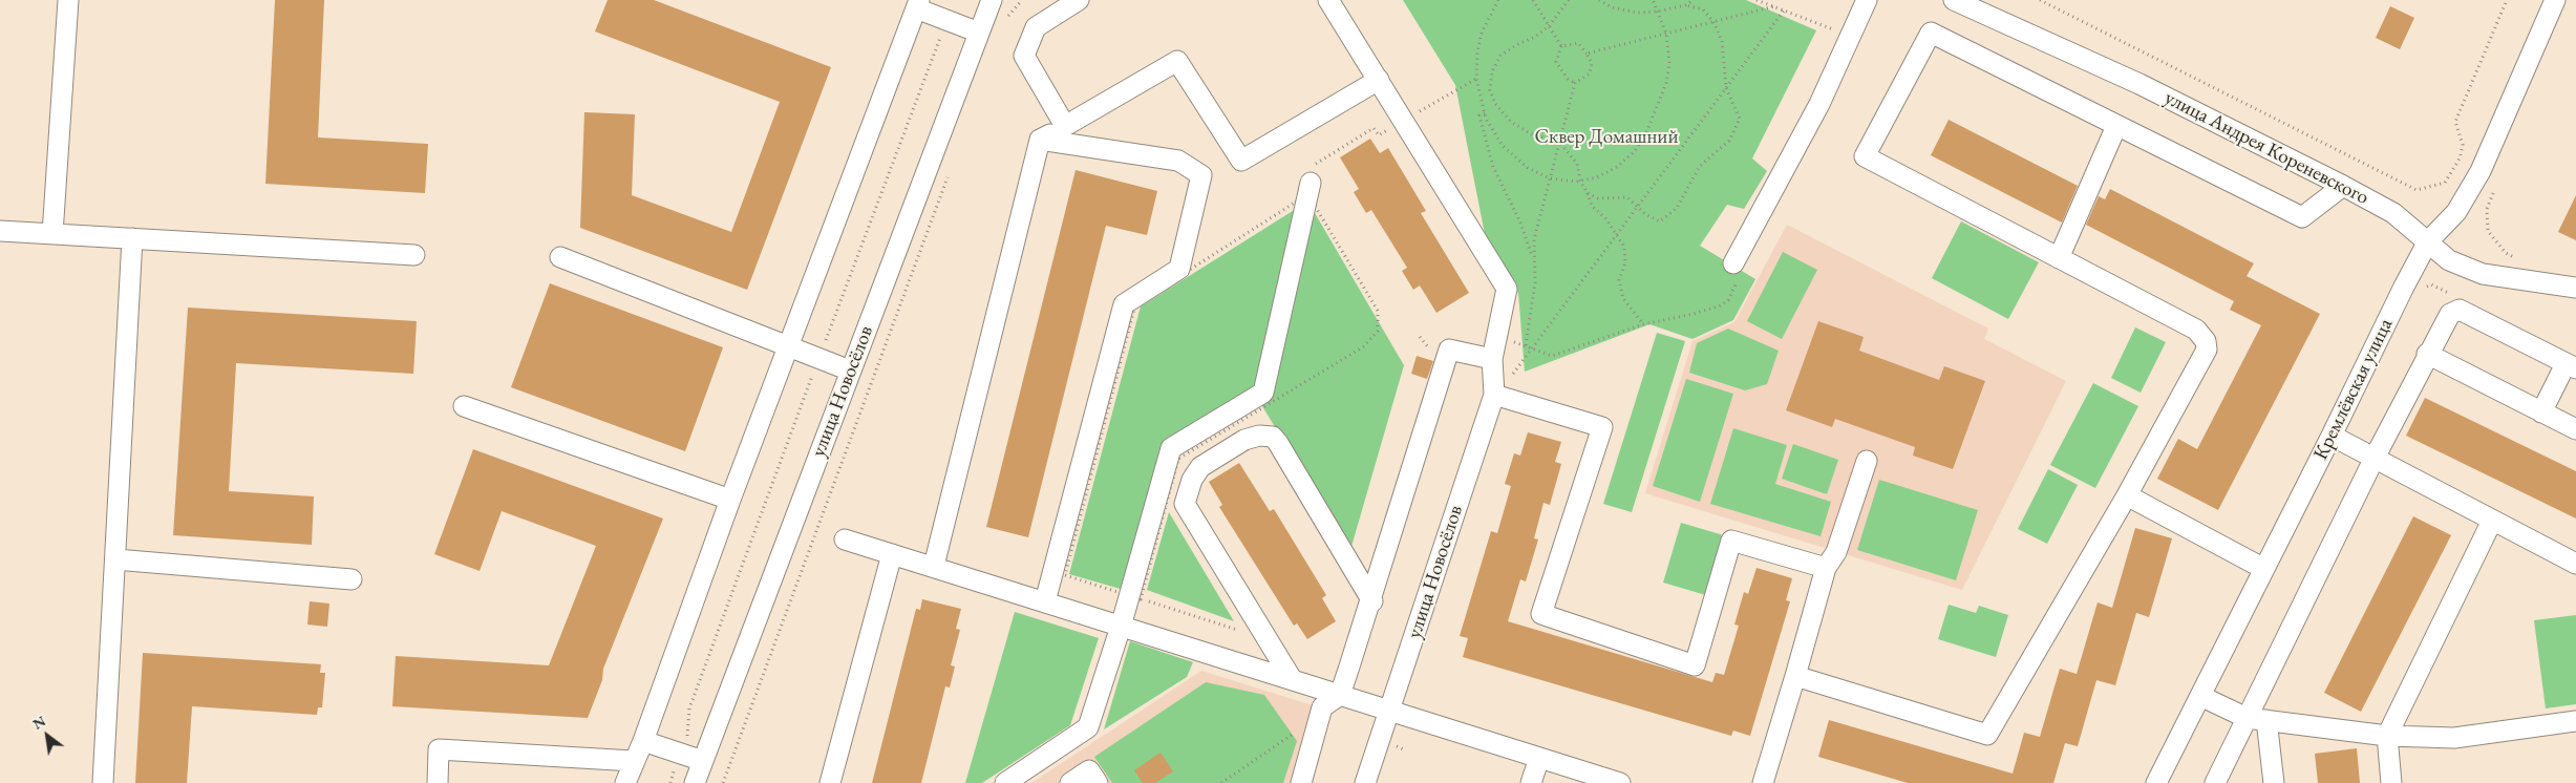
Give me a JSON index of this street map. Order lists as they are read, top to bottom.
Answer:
{
  "streets": {
    "street": ["улица Андрея Кореневского", "Кремлёвская улица", "улица Новосёлов"]
  },
  "crossings": [
    ["улица Андрея Кореневского", "Кремлёвская улица"]
  ],
  "parks": ["Сквер Домашний"],
  "north": "top left"
}
